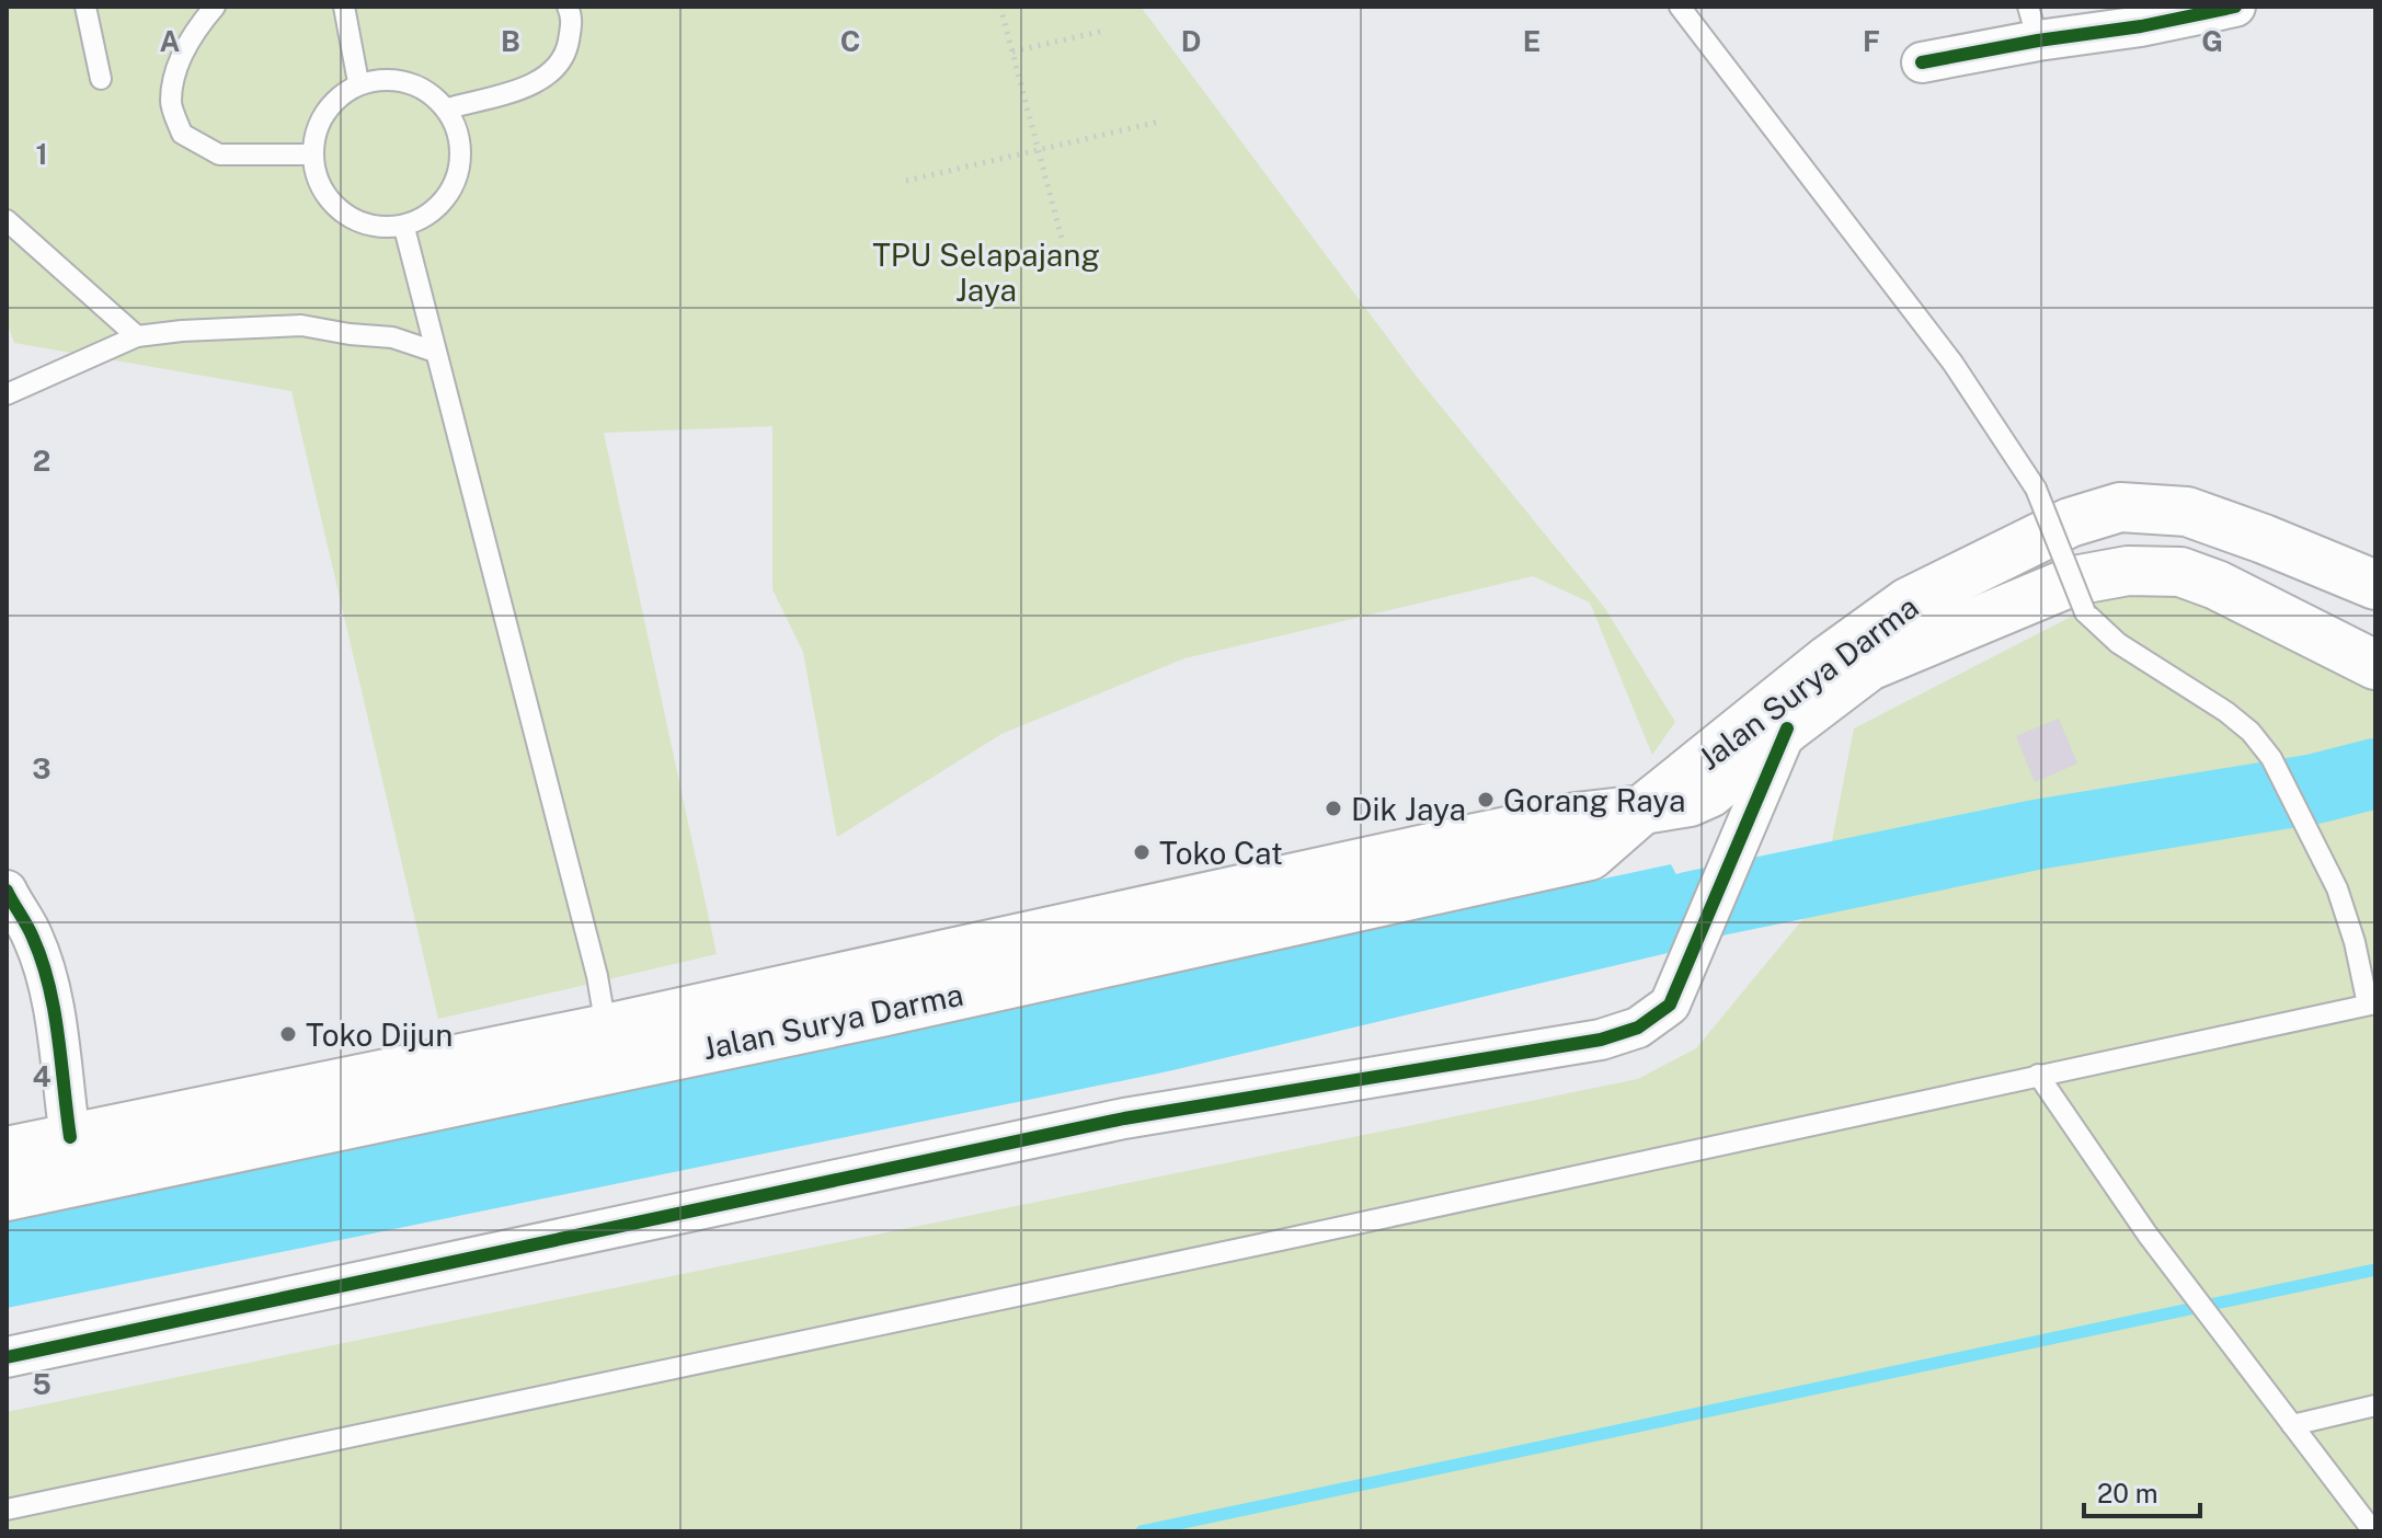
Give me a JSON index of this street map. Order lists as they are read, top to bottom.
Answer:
{
  "streets": {
    "main road": ["Jalan Surya Darma"]
  },
  "parks": ["TPU Selapajang Jaya"],
  "places": [
    "Gorang Raya",
    "Dik Jaya",
    "Toko Cat",
    "Toko Dijun"
  ],
  "scale_bar": "20 m",
  "grid": {
    "columns": [
      "A",
      "B",
      "C",
      "D",
      "E",
      "F",
      "G"
    ],
    "rows": [
      "1",
      "2",
      "3",
      "4",
      "5"
    ]
  }
}
